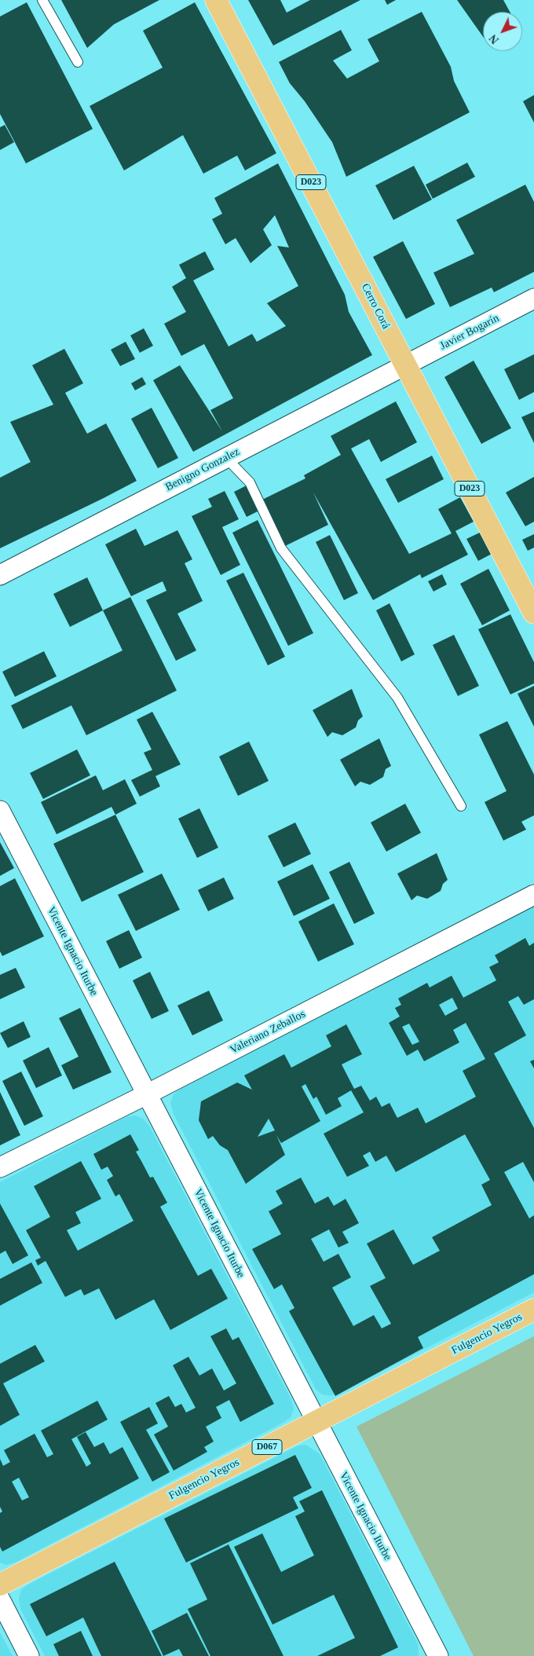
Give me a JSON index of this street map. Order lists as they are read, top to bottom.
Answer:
{
  "streets": {
    "main road": [
      "D023",
      "Cerro Corá",
      "Fulgencio Yegros",
      "D067"
    ],
    "street": [
      "Javier Bogarín",
      "Benigno Gonzalez",
      "Vicente Ignacio Iturbe",
      "Valeriano Zeballos"
    ]
  },
  "crossings": [
    ["Cerro Corá", "Javier Bogarín"],
    ["Cerro Corá", "Benigno Gonzalez"],
    ["Javier Bogarín", "Benigno Gonzalez"],
    ["Vicente Ignacio Iturbe", "Valeriano Zeballos"],
    ["Vicente Ignacio Iturbe", "Fulgencio Yegros"]
  ],
  "north": "bottom left"
}
